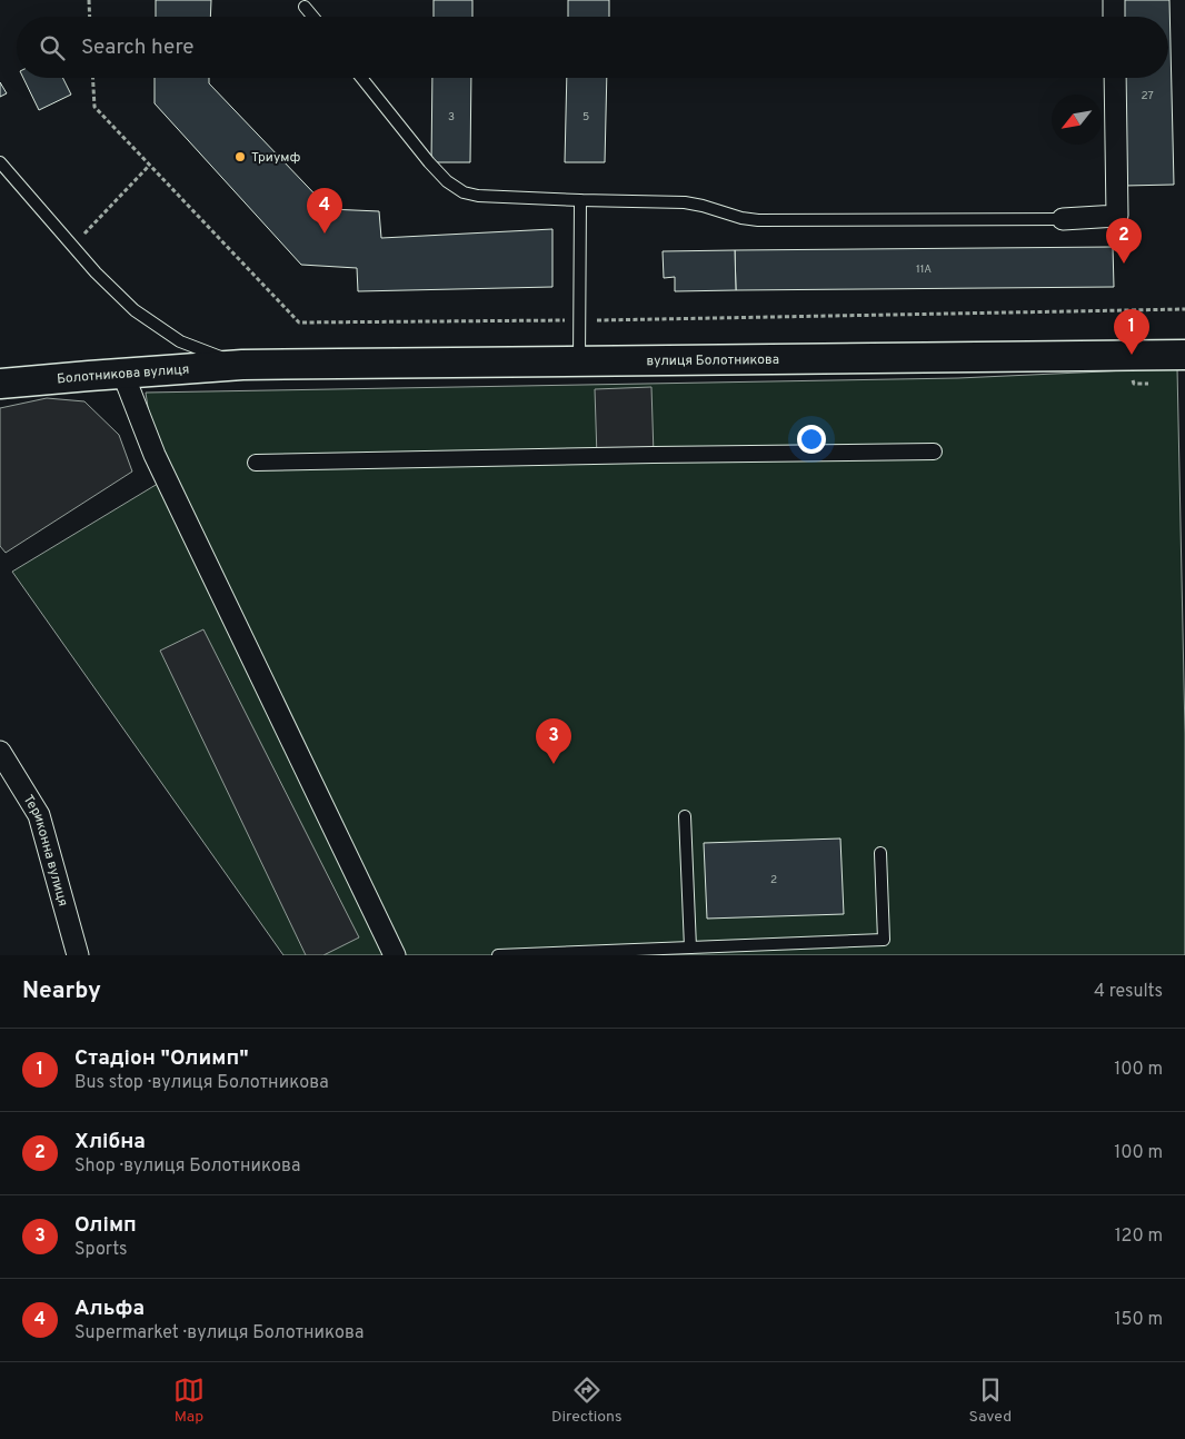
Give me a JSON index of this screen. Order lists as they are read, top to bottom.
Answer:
{
  "streets": {
    "main road": ["вулиця Болотникова", "Болотникова вулиця"],
    "street": ["Териконна вулиця"]
  },
  "crossings": [
    ["вулиця Болотникова", "Болотникова вулиця"]
  ],
  "places": ["Триумф"],
  "house_numbers": [
    "27",
    "3",
    "5",
    "11А",
    "2"
  ],
  "north": "bottom left",
  "page": {
    "search": "Search here",
    "pins": [
      "4",
      "2",
      "1",
      "3"
    ],
    "heading": ["Nearby", "4 results"],
    "list": [
      {
        "mark": "1",
        "name": "Стадіон \"Олимп\"",
        "note": "Bus stop · вулиця Болотникова",
        "value": "100 m"
      },
      {
        "mark": "2",
        "name": "Хлібна",
        "note": "Shop · вулиця Болотникова",
        "value": "100 m"
      },
      {
        "mark": "3",
        "name": "Олімп",
        "note": "Sports",
        "value": "120 m"
      },
      {
        "mark": "4",
        "name": "Альфа",
        "note": "Supermarket · вулиця Болотникова",
        "value": "150 m"
      }
    ],
    "nav": ["Map", "Directions", "Saved"]
  }
}
